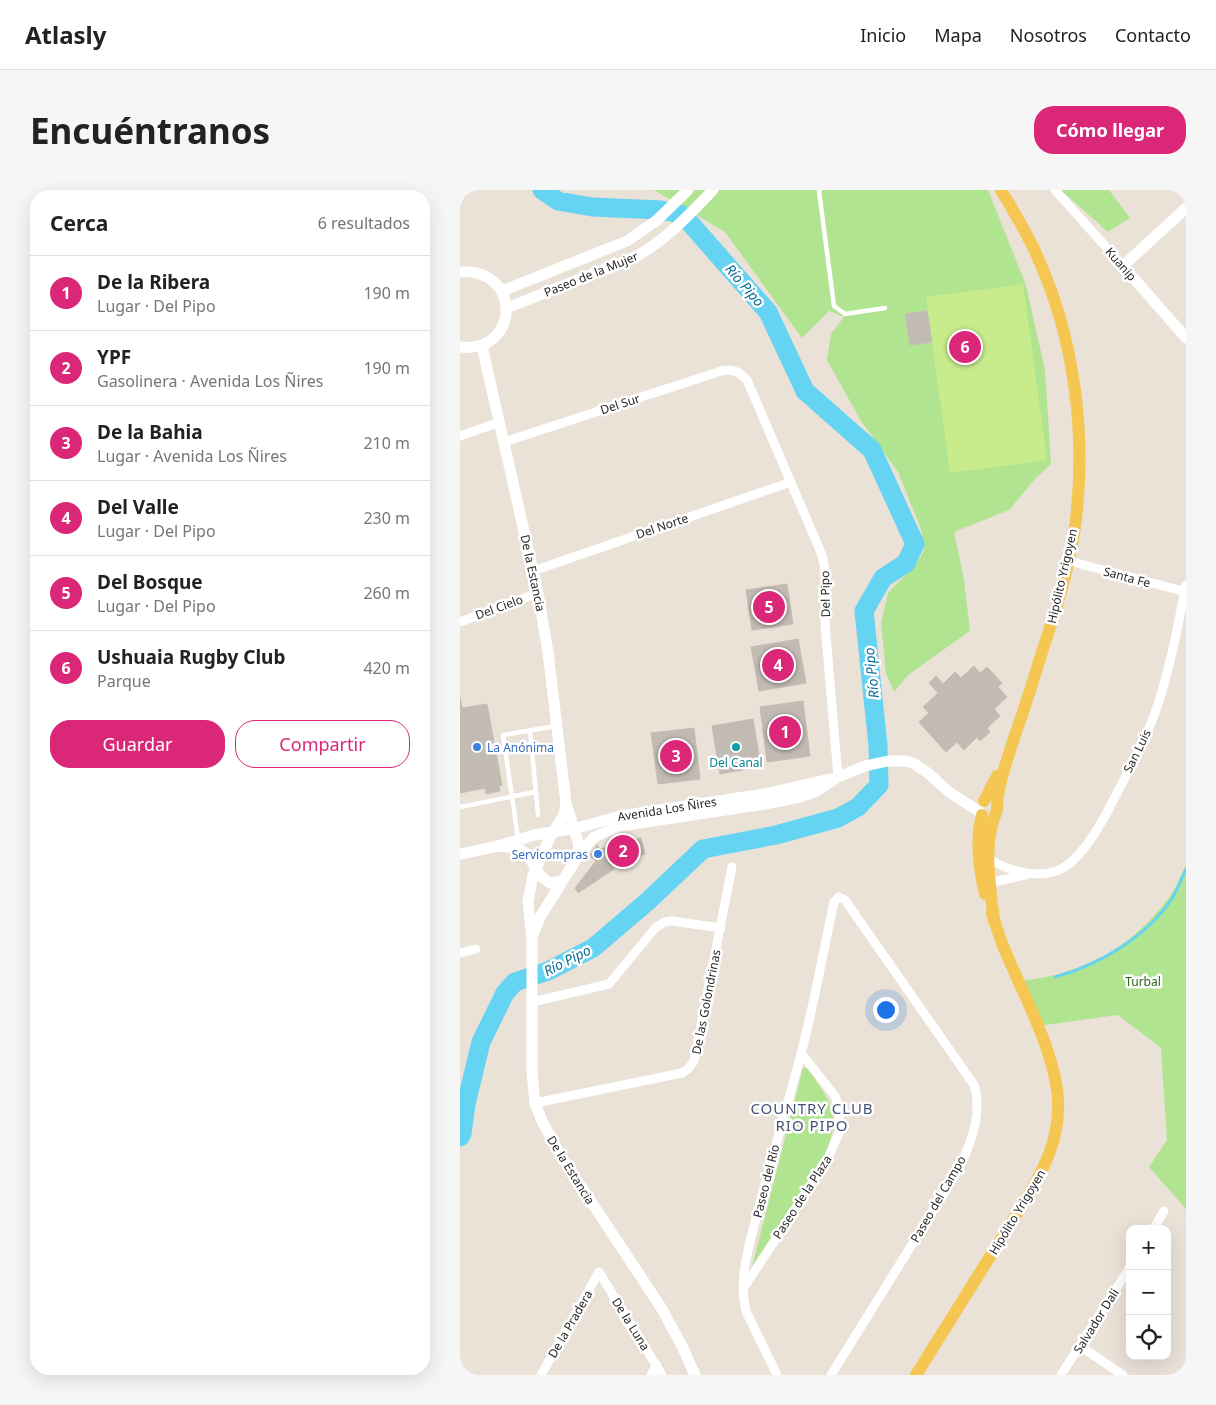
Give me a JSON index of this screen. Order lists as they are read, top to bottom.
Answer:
{
  "streets": {
    "main road": ["Hipólito Yrigoyen"],
    "street": [
      "Kuanip",
      "Paseo de la Mujer",
      "Del Sur",
      "Del Norte",
      "De la Estancia",
      "Santa Fe",
      "Del Pipo",
      "Del Cielo",
      "San Luis",
      "Avenida Los Ñires",
      "De las Golondrinas",
      "Paseo del Río",
      "Paseo de la Plaza",
      "Paseo del Campo",
      "Salvador Dali",
      "De la Pradera",
      "De la Luna"
    ]
  },
  "crossings": [
    ["Del Sur", "De la Estancia"],
    ["Del Sur", "Del Pipo"],
    ["Del Norte", "De la Estancia"],
    ["Del Norte", "Del Pipo"],
    ["De la Estancia", "Del Cielo"],
    ["De la Estancia", "Avenida Los Ñires"],
    ["De la Estancia", "De las Golondrinas"],
    ["Hipólito Yrigoyen", "Santa Fe"],
    ["Hipólito Yrigoyen", "San Luis"],
    ["Hipólito Yrigoyen", "Avenida Los Ñires"],
    ["Santa Fe", "San Luis"],
    ["Del Pipo", "Avenida Los Ñires"],
    ["Paseo del Río", "Paseo de la Plaza"],
    ["Paseo del Río", "Paseo del Campo"],
    ["De la Pradera", "De la Luna"]
  ],
  "districts": ["COUNTRY CLUB RIO PIPO"],
  "water": ["Río Pipo"],
  "parks": ["Turbal"],
  "places": ["La Anónima", "Del Canal", "Servicompras"],
  "page": {
    "header": "Atlasly",
    "nav": [
      "Inicio",
      "Mapa",
      "Nosotros",
      "Contacto"
    ],
    "buttons": [
      "Cómo llegar",
      ["Guardar", "Compartir"]
    ],
    "title": "Encuéntranos",
    "heading": ["Cerca", "6 resultados"],
    "list": [
      {
        "mark": "1",
        "name": "De la Ribera",
        "note": "Lugar · Del Pipo",
        "value": "190 m"
      },
      {
        "mark": "2",
        "name": "YPF",
        "note": "Gasolinera · Avenida Los Ñires",
        "value": "190 m"
      },
      {
        "mark": "3",
        "name": "De la Bahia",
        "note": "Lugar · Avenida Los Ñires",
        "value": "210 m"
      },
      {
        "mark": "4",
        "name": "Del Valle",
        "note": "Lugar · Del Pipo",
        "value": "230 m"
      },
      {
        "mark": "5",
        "name": "Del Bosque",
        "note": "Lugar · Del Pipo",
        "value": "260 m"
      },
      {
        "mark": "6",
        "name": "Ushuaia Rugby Club",
        "note": "Parque",
        "value": "420 m"
      }
    ],
    "pins": [
      "6",
      "5",
      "4",
      "1",
      "3",
      "2"
    ],
    "map_buttons": ["+", "−"]
  }
}
